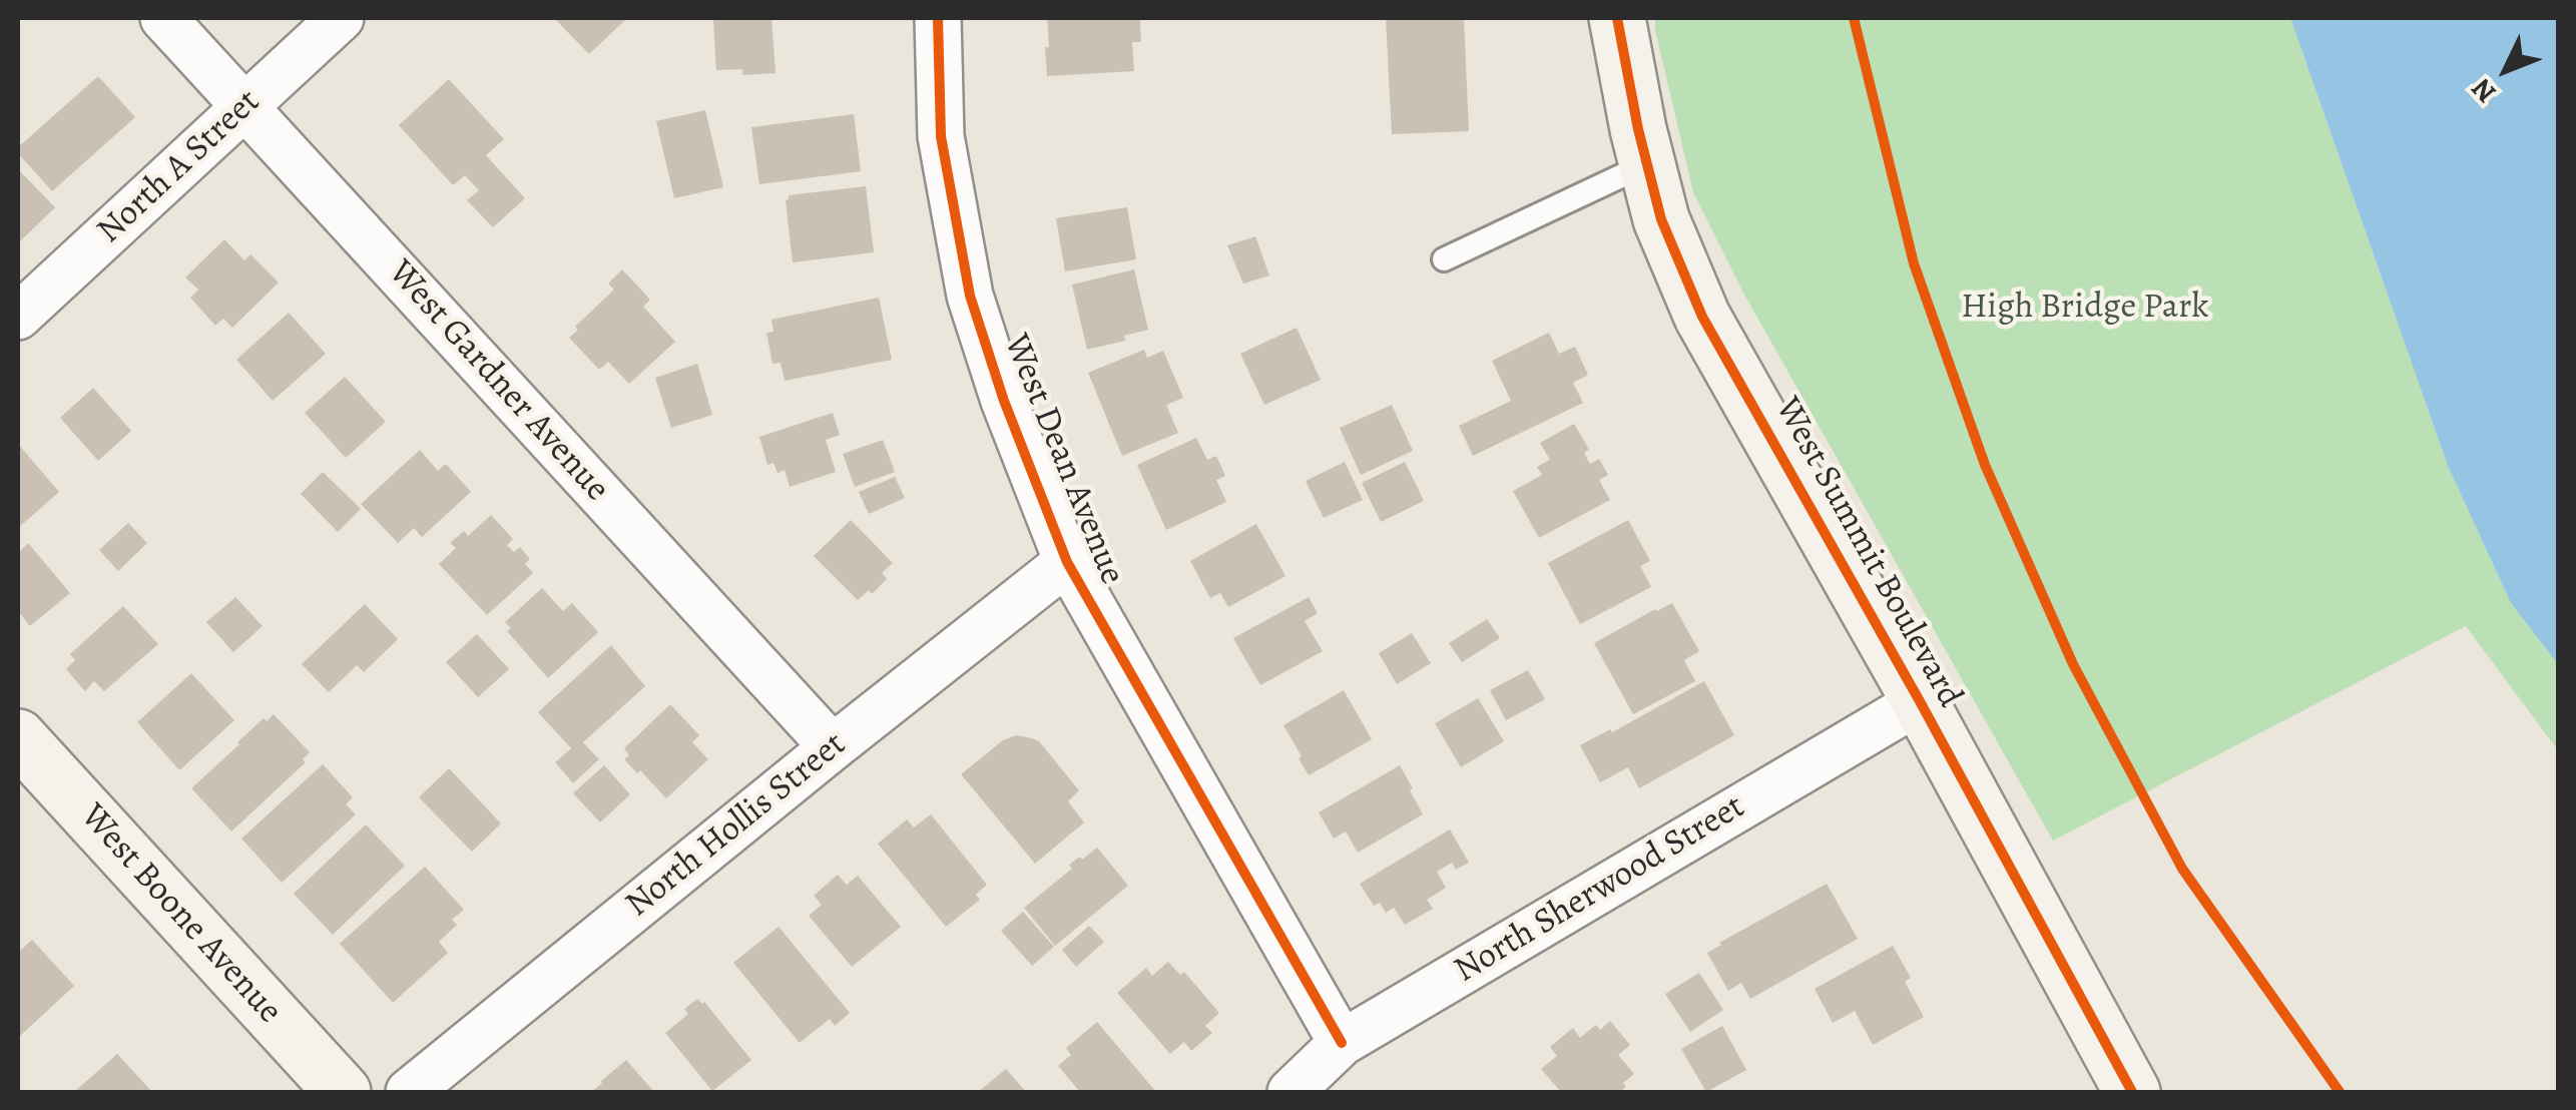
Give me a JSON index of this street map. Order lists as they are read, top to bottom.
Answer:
{
  "streets": {
    "street": [
      "North A Street",
      "West Gardner Avenue",
      "West Dean Avenue",
      "West Summit Boulevard",
      "North Hollis Street",
      "North Sherwood Street",
      "West Boone Avenue"
    ]
  },
  "crossings": [
    ["North A Street", "West Gardner Avenue"],
    ["West Gardner Avenue", "North Hollis Street"],
    ["West Dean Avenue", "North Hollis Street"],
    ["West Dean Avenue", "North Sherwood Street"],
    ["West Summit Boulevard", "North Sherwood Street"]
  ],
  "parks": ["High Bridge Park"],
  "north": "bottom left"
}
